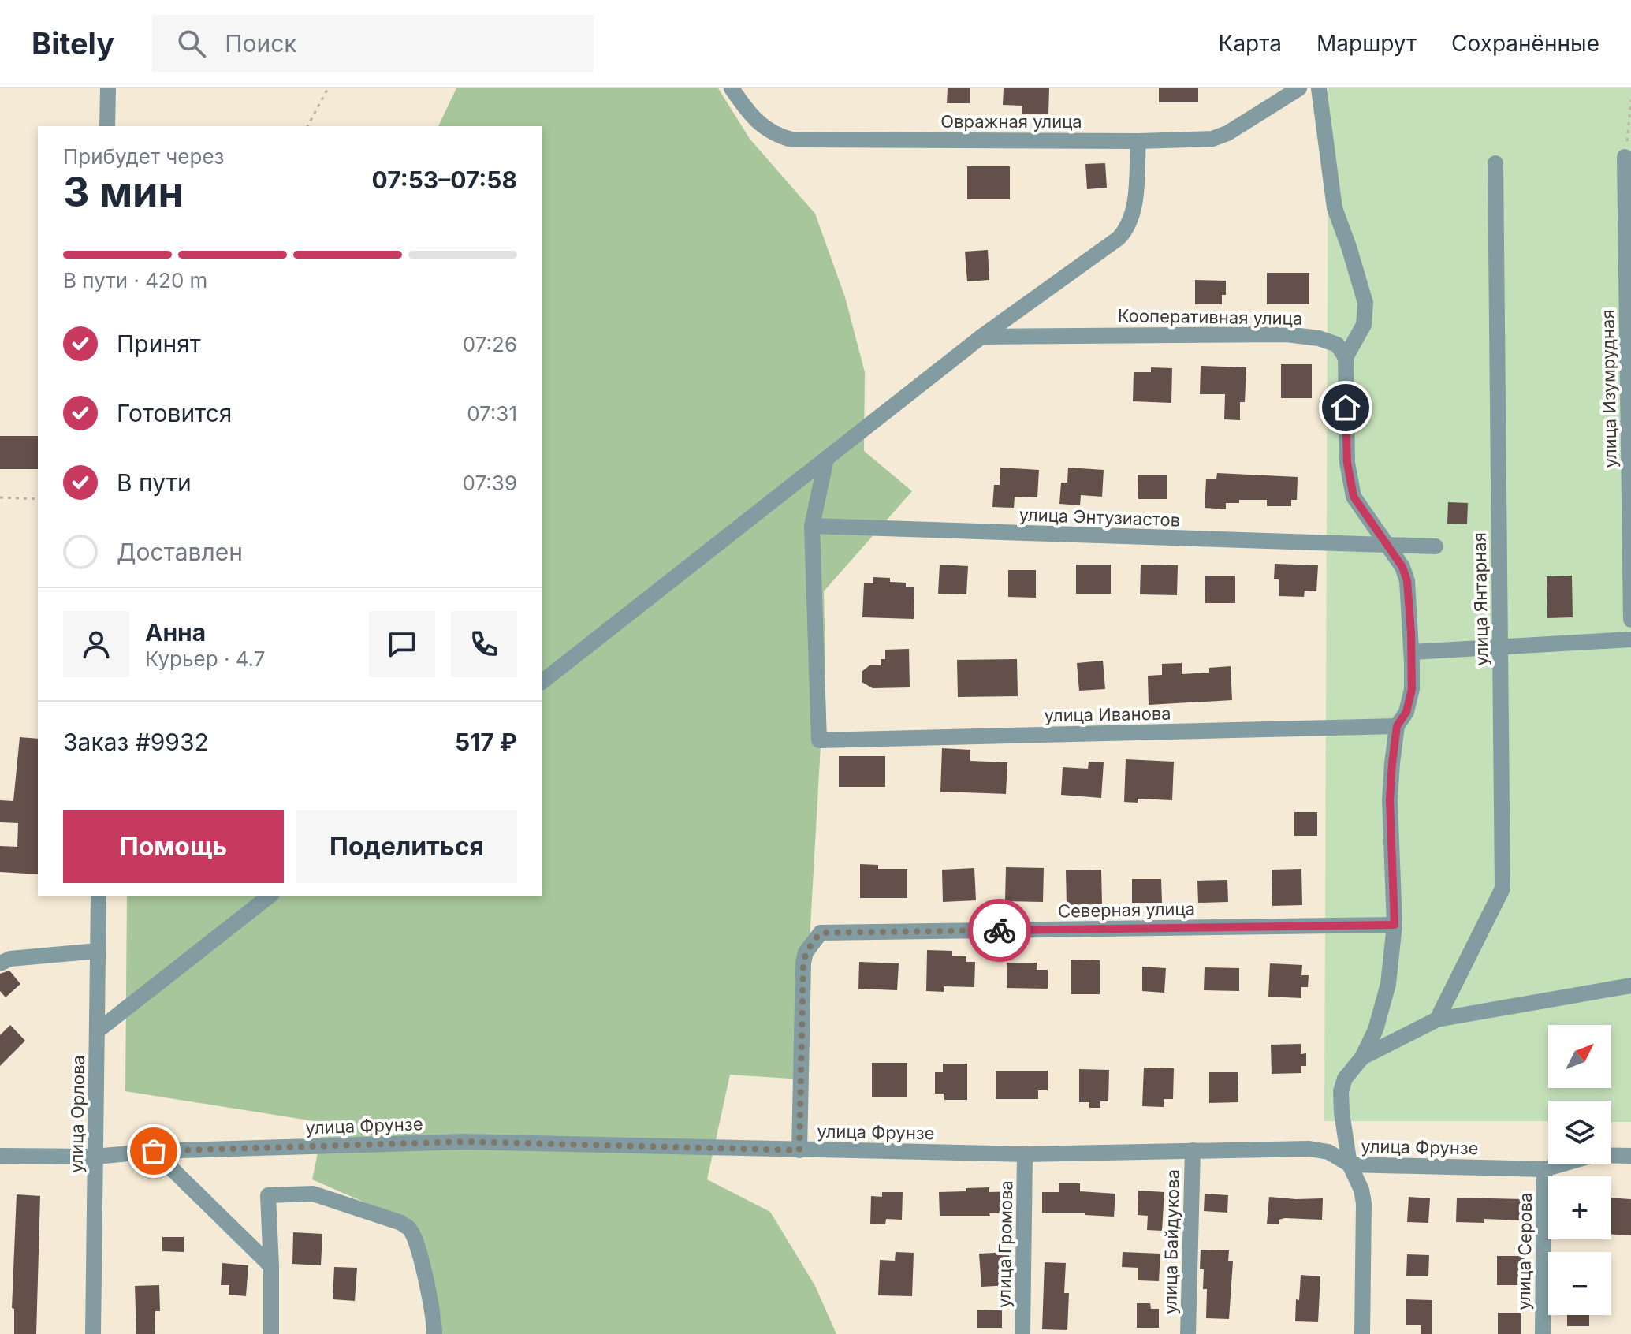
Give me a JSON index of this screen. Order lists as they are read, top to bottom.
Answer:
{
  "streets": {
    "street": [
      "Овражная улица",
      "Кооперативная улица",
      "улица Изумрудная",
      "улица Энтузиастов",
      "улица Янтарная",
      "улица Иванова",
      "Северная улица",
      "улица Орлова",
      "улица Фрунзе",
      "улица Байдукова",
      "улица Громова",
      "улица Серова"
    ]
  },
  "crossings": [
    ["улица Энтузиастов", "улица Иванова"],
    ["Северная улица", "улица Фрунзе"],
    ["улица Орлова", "улица Фрунзе"],
    ["улица Фрунзе", "улица Байдукова"],
    ["улица Фрунзе", "улица Громова"],
    ["улица Фрунзе", "улица Серова"]
  ],
  "north": "top right",
  "page": {
    "header": "Bitely",
    "search": "Поиск",
    "nav": ["Карта", "Маршрут", "Сохранённые"],
    "heading": ["3 мин", "Прибудет через", "07:53–07:58"],
    "panel": [
      "Анна",
      "Курьер · 4.7",
      "Заказ #9932",
      "517 ₽"
    ],
    "bar": "В пути · 420 m",
    "list": [
      ["Принят", "07:26"],
      ["Готовится", "07:31"],
      ["В пути", "07:39"],
      "Доставлен"
    ],
    "buttons": ["Помощь", "Поделиться"],
    "map_buttons": ["+", "−"]
  }
}
